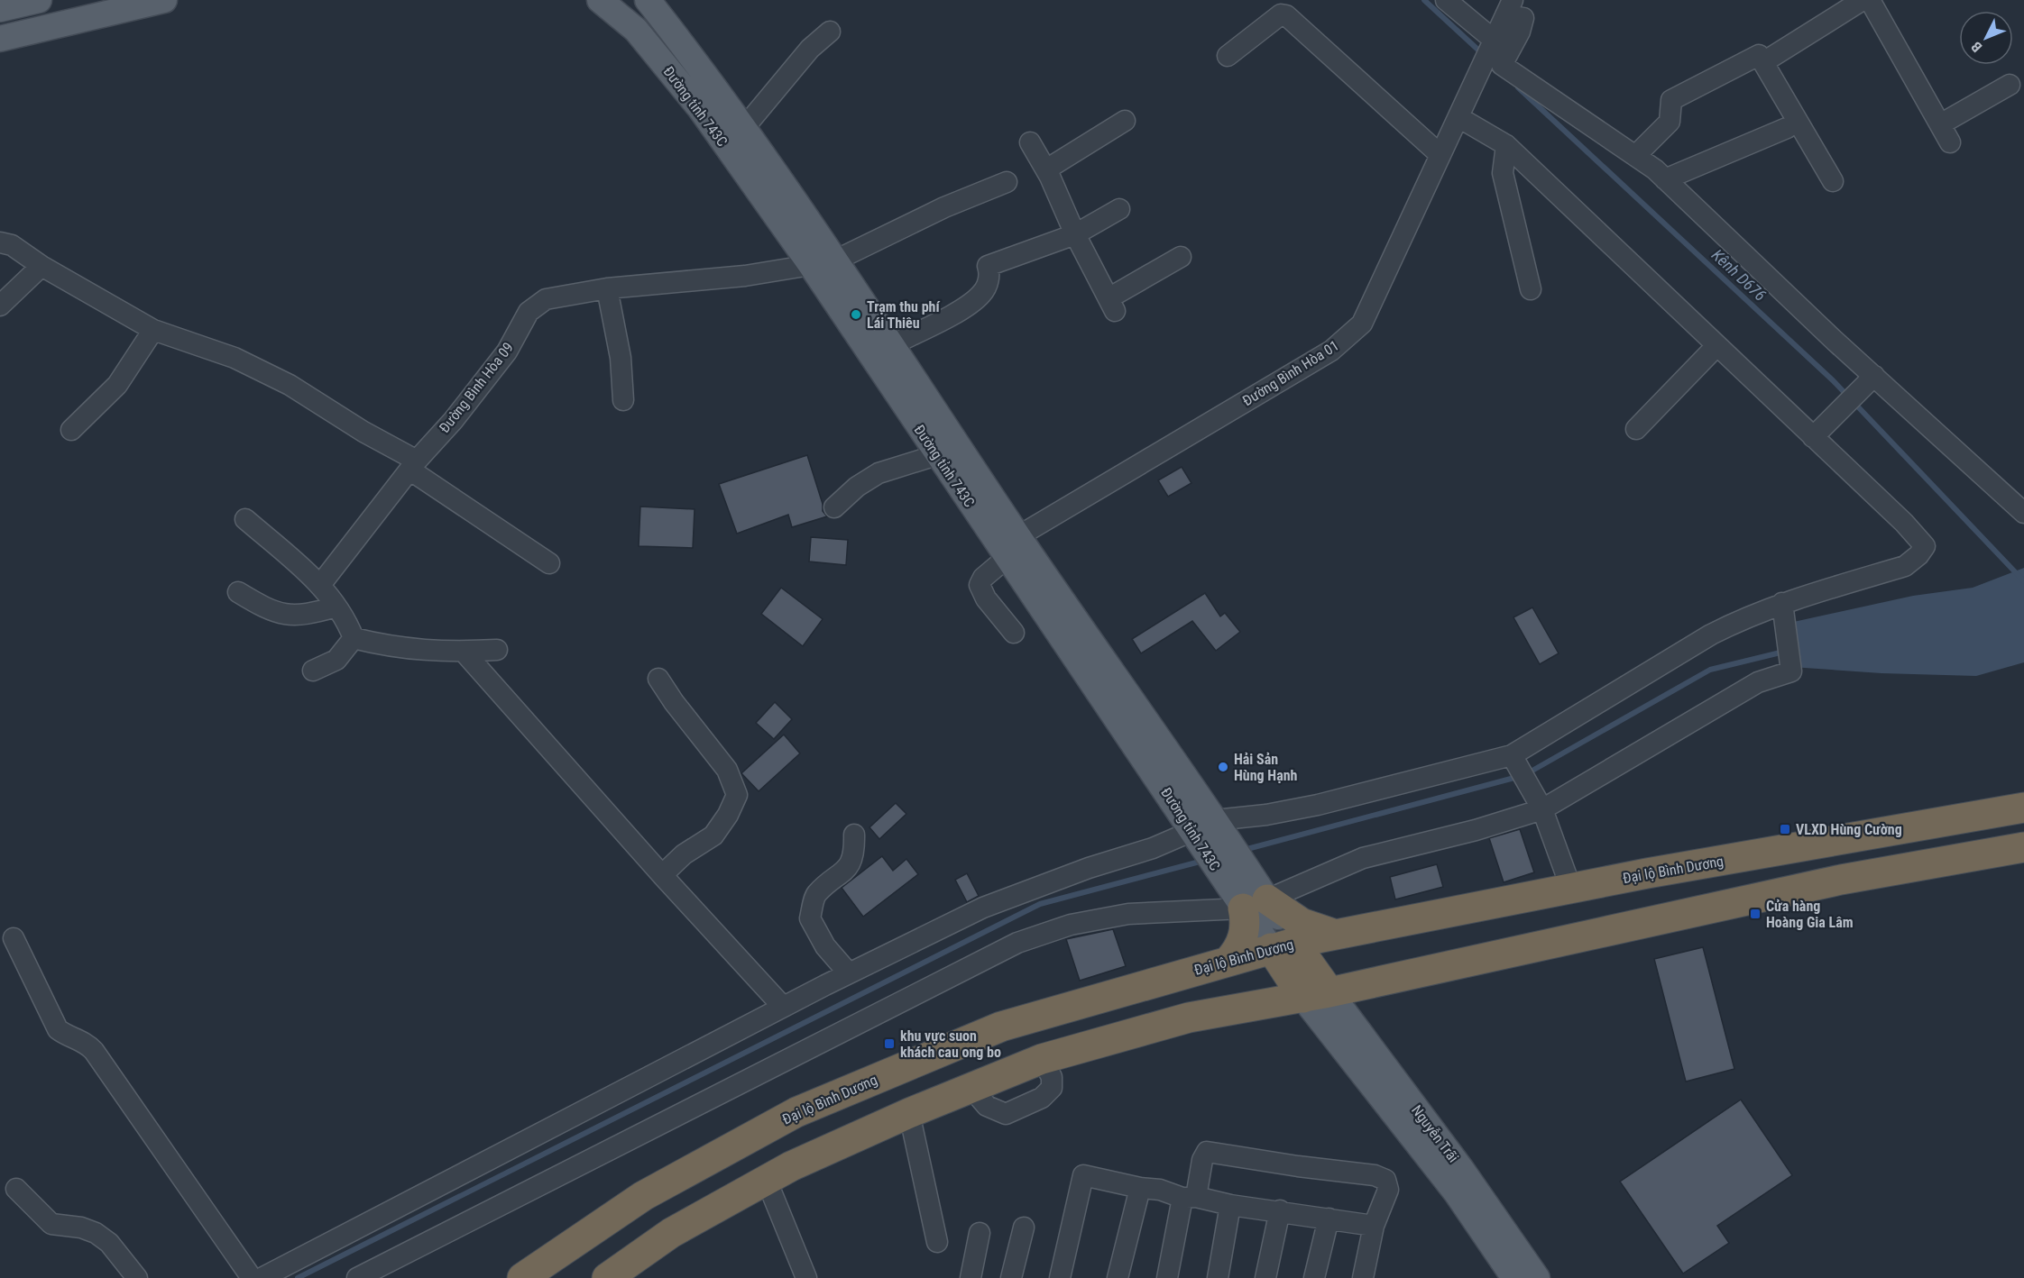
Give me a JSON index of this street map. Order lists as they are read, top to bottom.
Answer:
{
  "streets": {
    "highway": ["Đại lộ Bình Dương"],
    "main road": ["Đường tỉnh 743C", "Nguyễn Trãi"],
    "street": ["Đường Bình Hòa 01", "Đường Bình Hòa 09"]
  },
  "crossings": [
    ["Đường tỉnh 743C", "Đường Bình Hòa 01"],
    ["Đường tỉnh 743C", "Đường Bình Hòa 09"],
    ["Đường tỉnh 743C", "Đại lộ Bình Dương"]
  ],
  "water": ["Kênh D676"],
  "places": {
    "other": ["Trạm thu phí Lái Thiêu", "Hải Sản Hùng Hạnh"],
    "transit": ["VLXD Hùng Cường", "Cửa hàng Hoàng Gia Lâm", "khu vực suon khách cau ong bo"]
  },
  "north": "bottom left"
}
